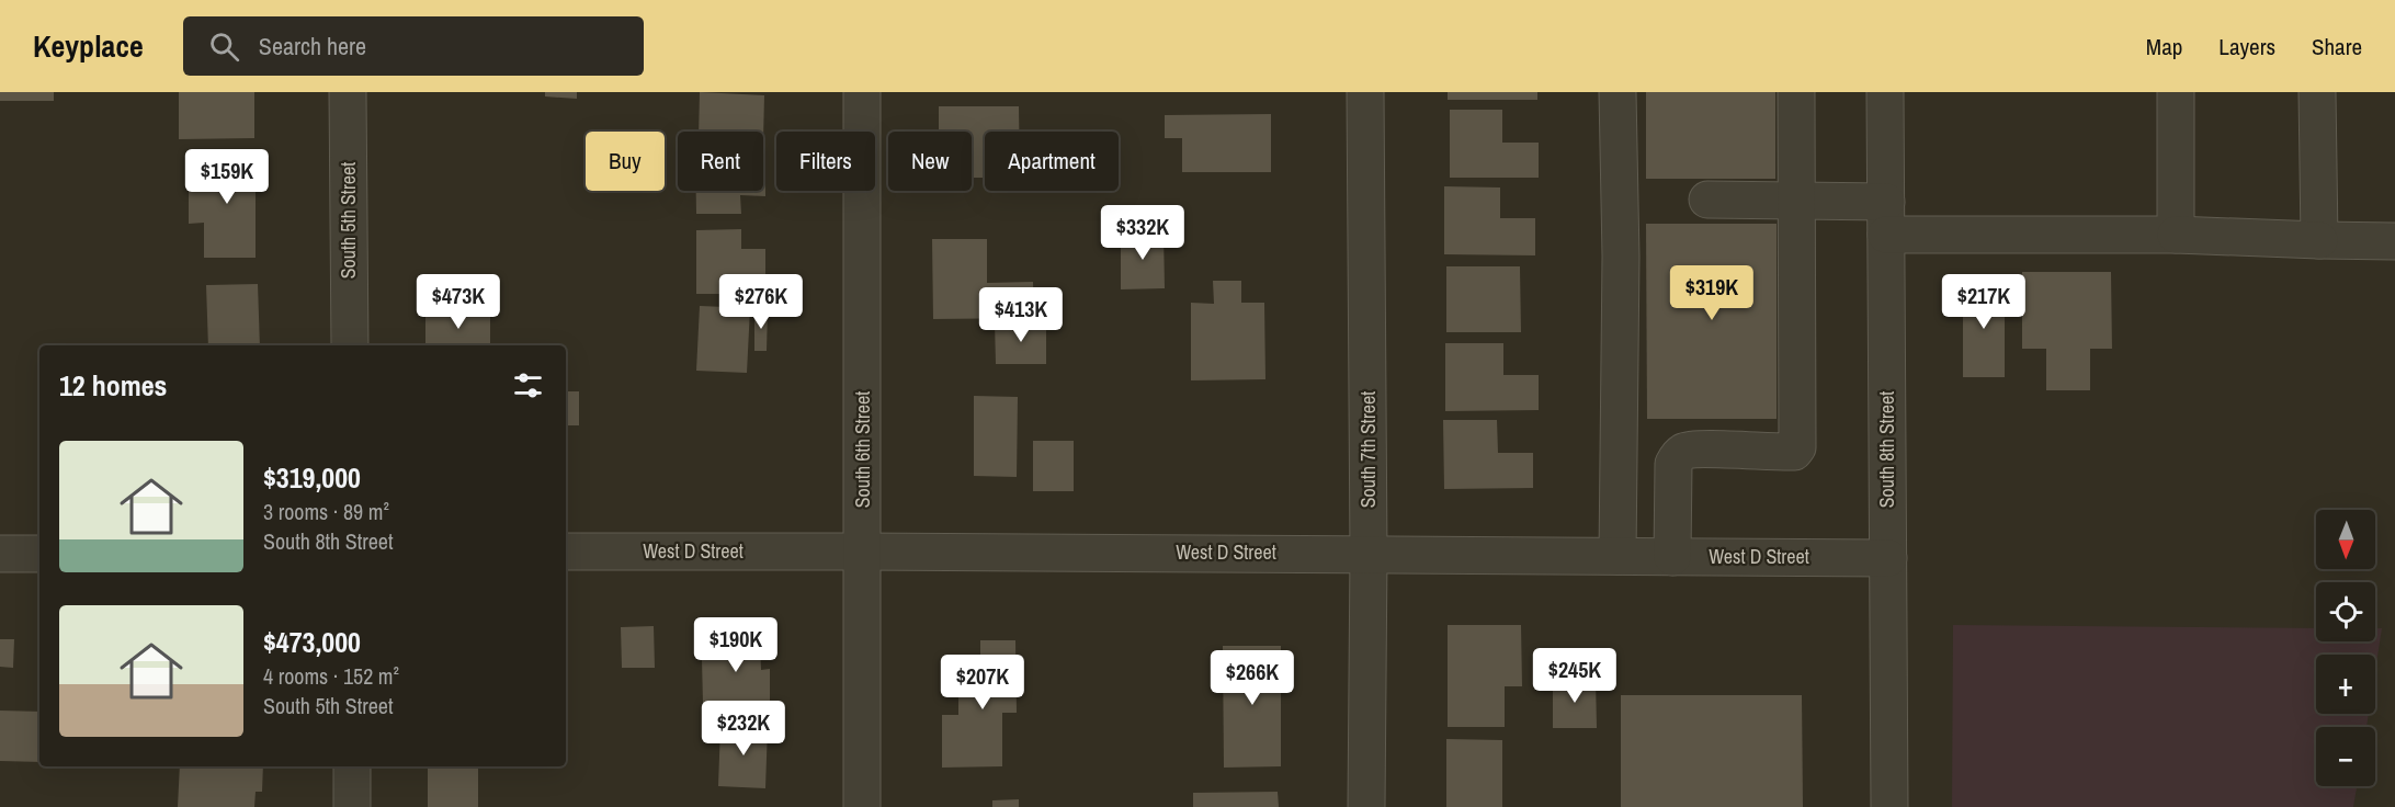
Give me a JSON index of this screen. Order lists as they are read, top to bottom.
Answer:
{
  "streets": {
    "street": [
      "South 5th Street",
      "South 6th Street",
      "South 7th Street",
      "South 8th Street",
      "West D Street"
    ]
  },
  "crossings": [
    ["South 6th Street", "West D Street"],
    ["South 7th Street", "West D Street"],
    ["South 8th Street", "West D Street"]
  ],
  "north": "bottom",
  "page": {
    "header": "Keyplace",
    "search": "Search here",
    "nav": ["Map", "Layers", "Share"],
    "chip": [
      "Buy",
      "Rent",
      "Filters",
      "New",
      "Apartment"
    ],
    "price": [
      "$159K",
      "$332K",
      "$319K",
      "$473K",
      "$276K",
      "$217K",
      "$413K",
      "$190K",
      "$245K",
      "$266K",
      "$207K",
      "$232K"
    ],
    "heading": "12 homes",
    "list": [
      {
        "name": "$319,000",
        "note": "3 rooms · 89 m² · South 8th Street"
      },
      {
        "name": "$473,000",
        "note": "4 rooms · 152 m² · South 5th Street"
      }
    ],
    "map_buttons": ["+", "−"]
  }
}
